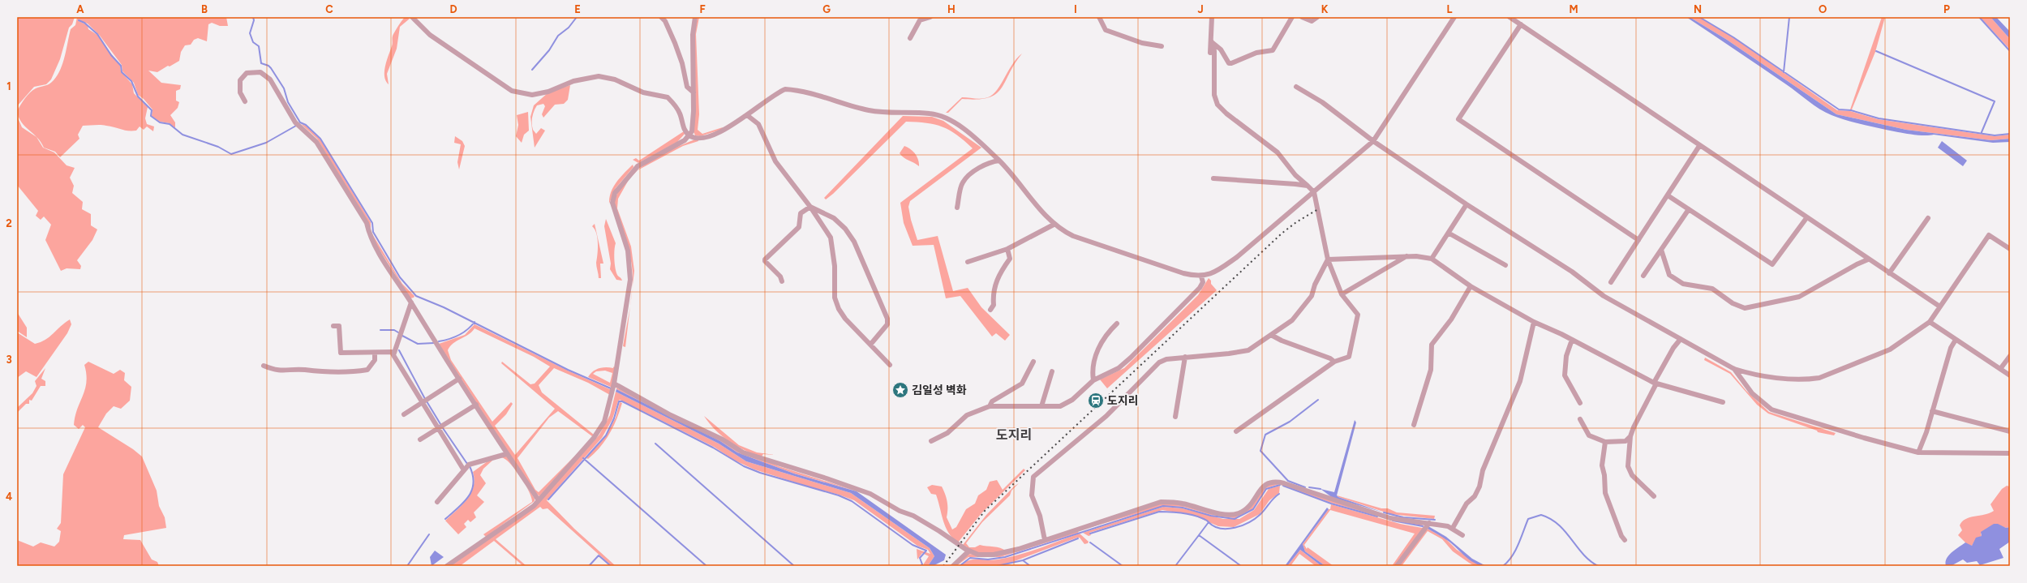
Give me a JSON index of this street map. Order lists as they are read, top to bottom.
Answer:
{
  "districts": ["도지리"],
  "places": {
    "place": ["김일성 벽화"],
    "station": ["도지리"]
  },
  "grid": {
    "columns": [
      "A",
      "B",
      "C",
      "D",
      "E",
      "F",
      "G",
      "H",
      "I",
      "J",
      "K",
      "L",
      "M",
      "N",
      "O",
      "P"
    ],
    "rows": [
      "1",
      "2",
      "3",
      "4"
    ]
  }
}
